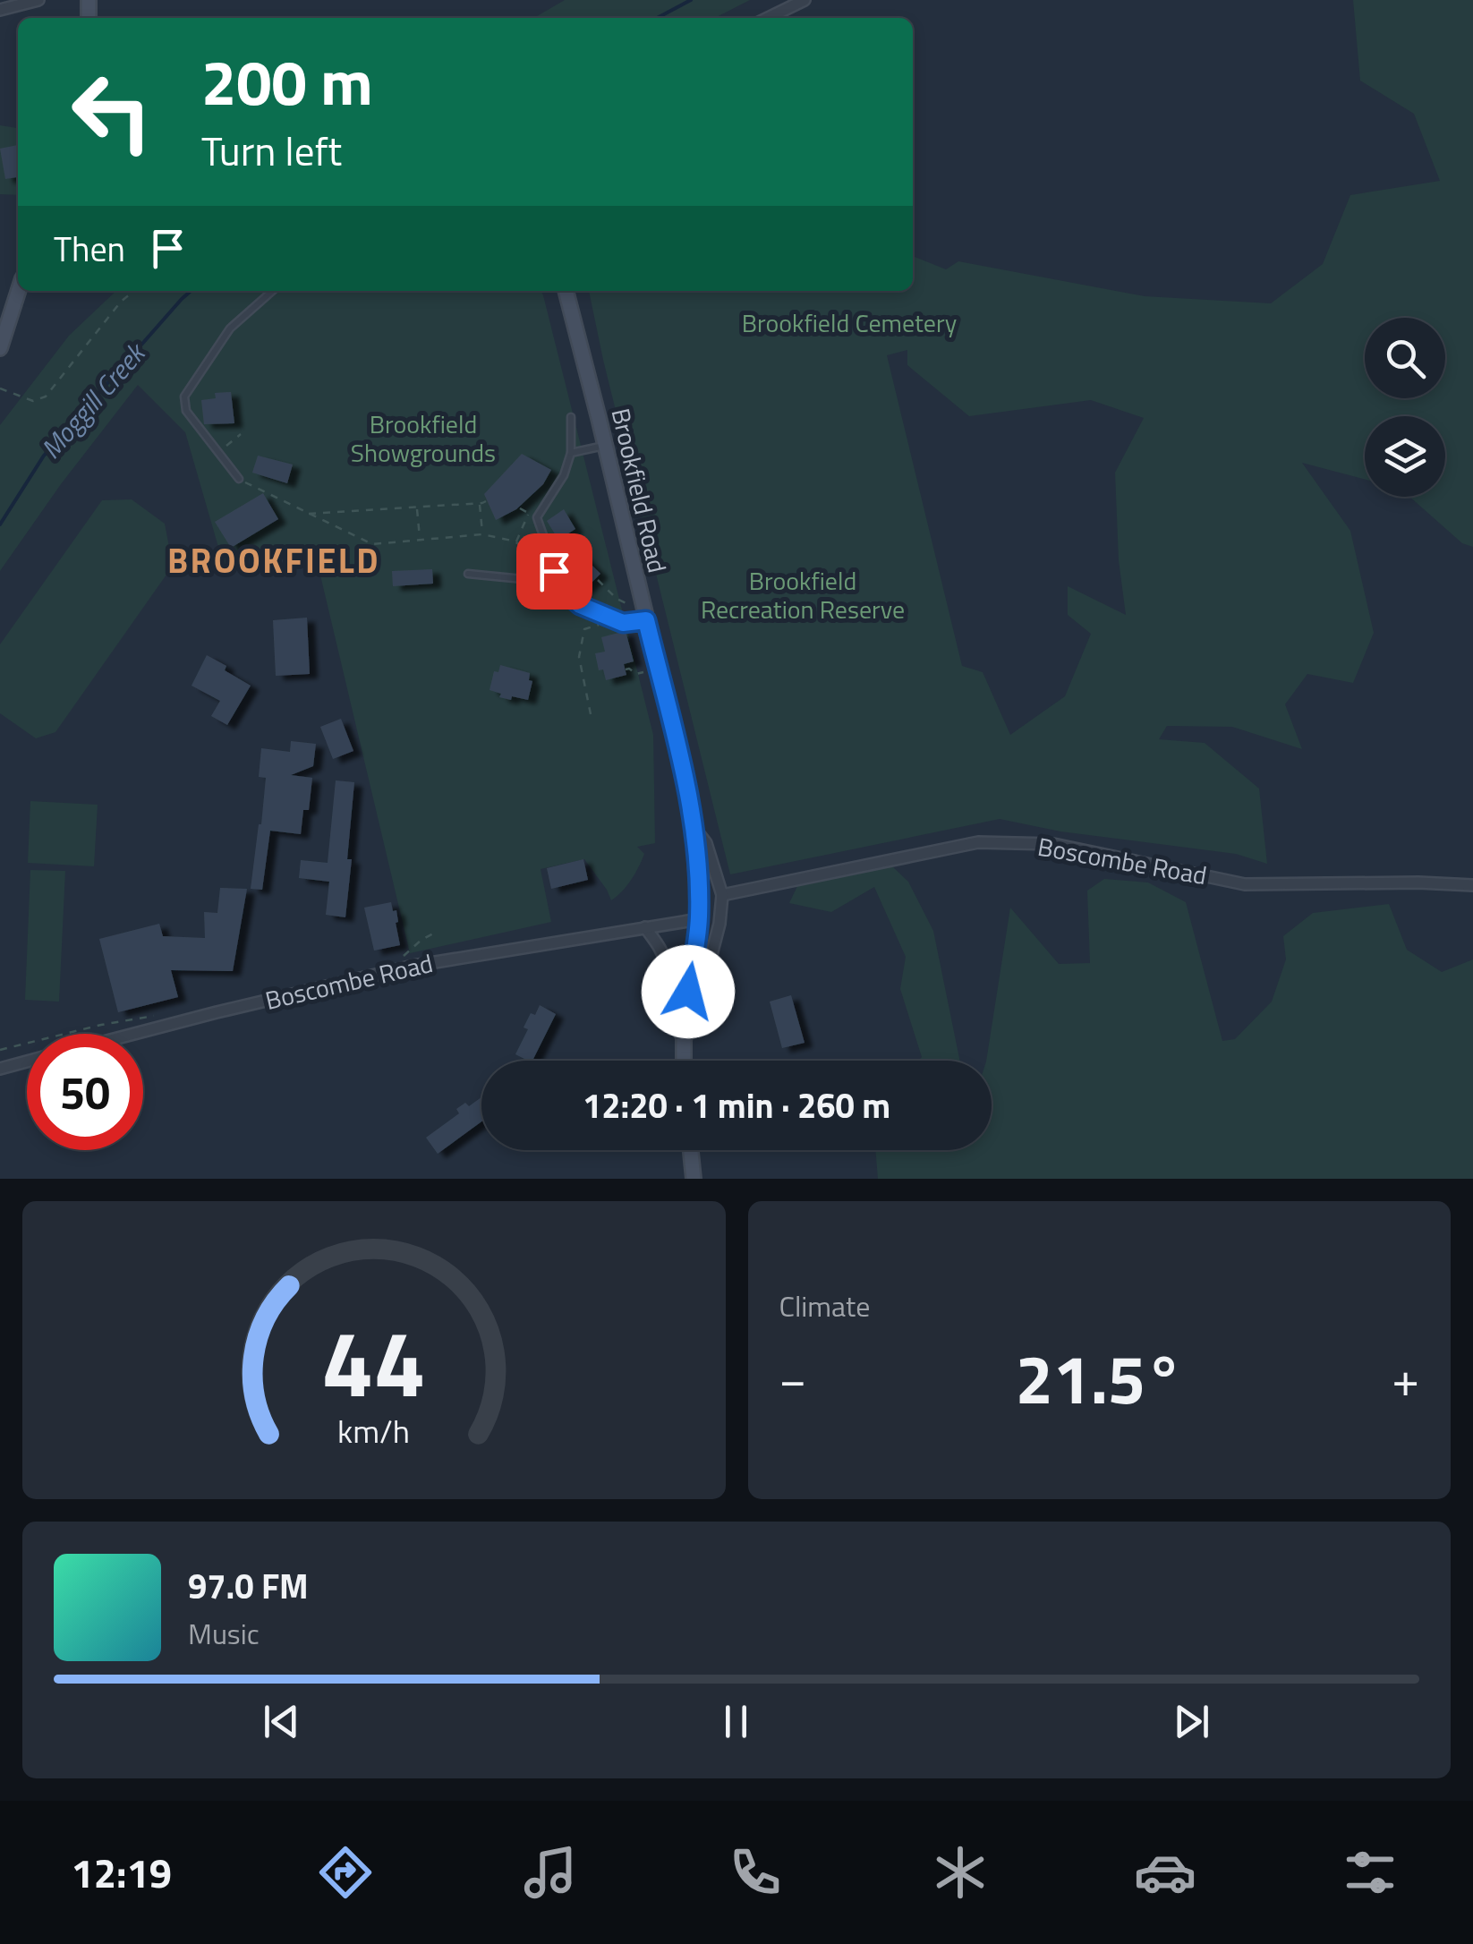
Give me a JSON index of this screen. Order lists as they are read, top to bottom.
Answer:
{
  "streets": {
    "main road": ["Brookfield Road"],
    "street": ["Boscombe Road"]
  },
  "crossings": [
    ["Brookfield Road", "Boscombe Road"]
  ],
  "districts": ["BROOKFIELD"],
  "water": ["Moggill Creek"],
  "parks": ["Brookfield Cemetery", "Brookfield Showgrounds", "Brookfield Recreation Reserve"],
  "page": {
    "turn": ["200 m", "Turn left"],
    "then": "Then",
    "limit": "50",
    "trip": "12:20 · 1 min · 260 m",
    "tile": "Climate",
    "heat": ["−", "21.5°", "+"],
    "song": ["97.0 FM", "Music"],
    "tabs": "12:19",
    "gauge": ["44", "km/h"]
  }
}
